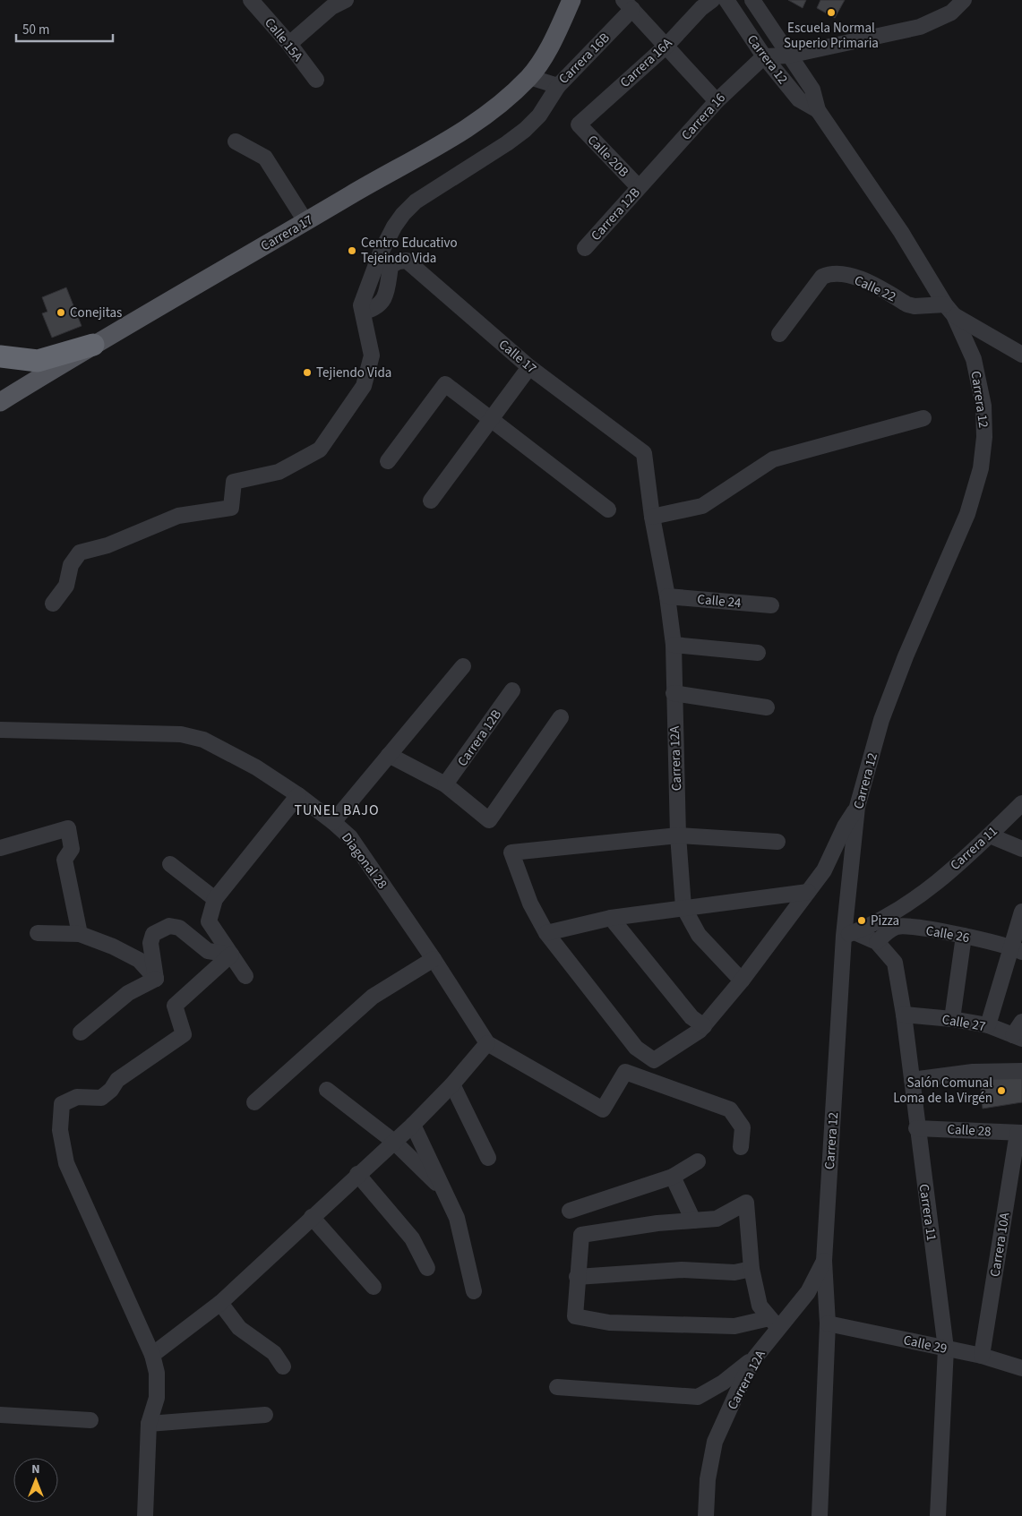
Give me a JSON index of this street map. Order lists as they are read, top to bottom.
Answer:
{
  "streets": {
    "main road": ["Carrera 17"],
    "street": [
      "Calle 15A",
      "Carrera 16B",
      "Carrera 12",
      "Carrera 16A",
      "Carrera 16",
      "Calle 20B",
      "Carrera 12B",
      "Calle 22",
      "Calle 17",
      "Calle 24",
      "Carrera 12A",
      "Carrera 11",
      "Diagonal 28",
      "Calle 26",
      "Calle 27",
      "Calle 28",
      "Carrera 10A",
      "Calle 29"
    ]
  },
  "crossings": [
    ["Carrera 16B", "Carrera 17"],
    ["Carrera 12", "Carrera 16"],
    ["Carrera 12", "Calle 22"],
    ["Carrera 12", "Carrera 12A"],
    ["Carrera 12", "Carrera 11"],
    ["Carrera 12", "Calle 29"],
    ["Carrera 16A", "Calle 20B"],
    ["Carrera 16", "Calle 20B"],
    ["Carrera 16", "Carrera 12B"],
    ["Calle 20B", "Carrera 12B"],
    ["Calle 17", "Carrera 12A"],
    ["Calle 24", "Carrera 12A"],
    ["Carrera 11", "Calle 26"],
    ["Carrera 11", "Calle 27"],
    ["Carrera 11", "Calle 28"],
    ["Carrera 11", "Calle 29"],
    ["Calle 28", "Carrera 10A"],
    ["Carrera 10A", "Calle 29"]
  ],
  "districts": ["TUNEL BAJO"],
  "places": [
    "Escuela Normal Superio Primaria",
    "Centro Educativo Tejeindo Vida",
    "Conejitas",
    "Tejiendo Vida",
    "Pizza",
    "Salón Comunal Loma de la Virgén"
  ],
  "scale_bar": "50 m",
  "north": "top"
}
